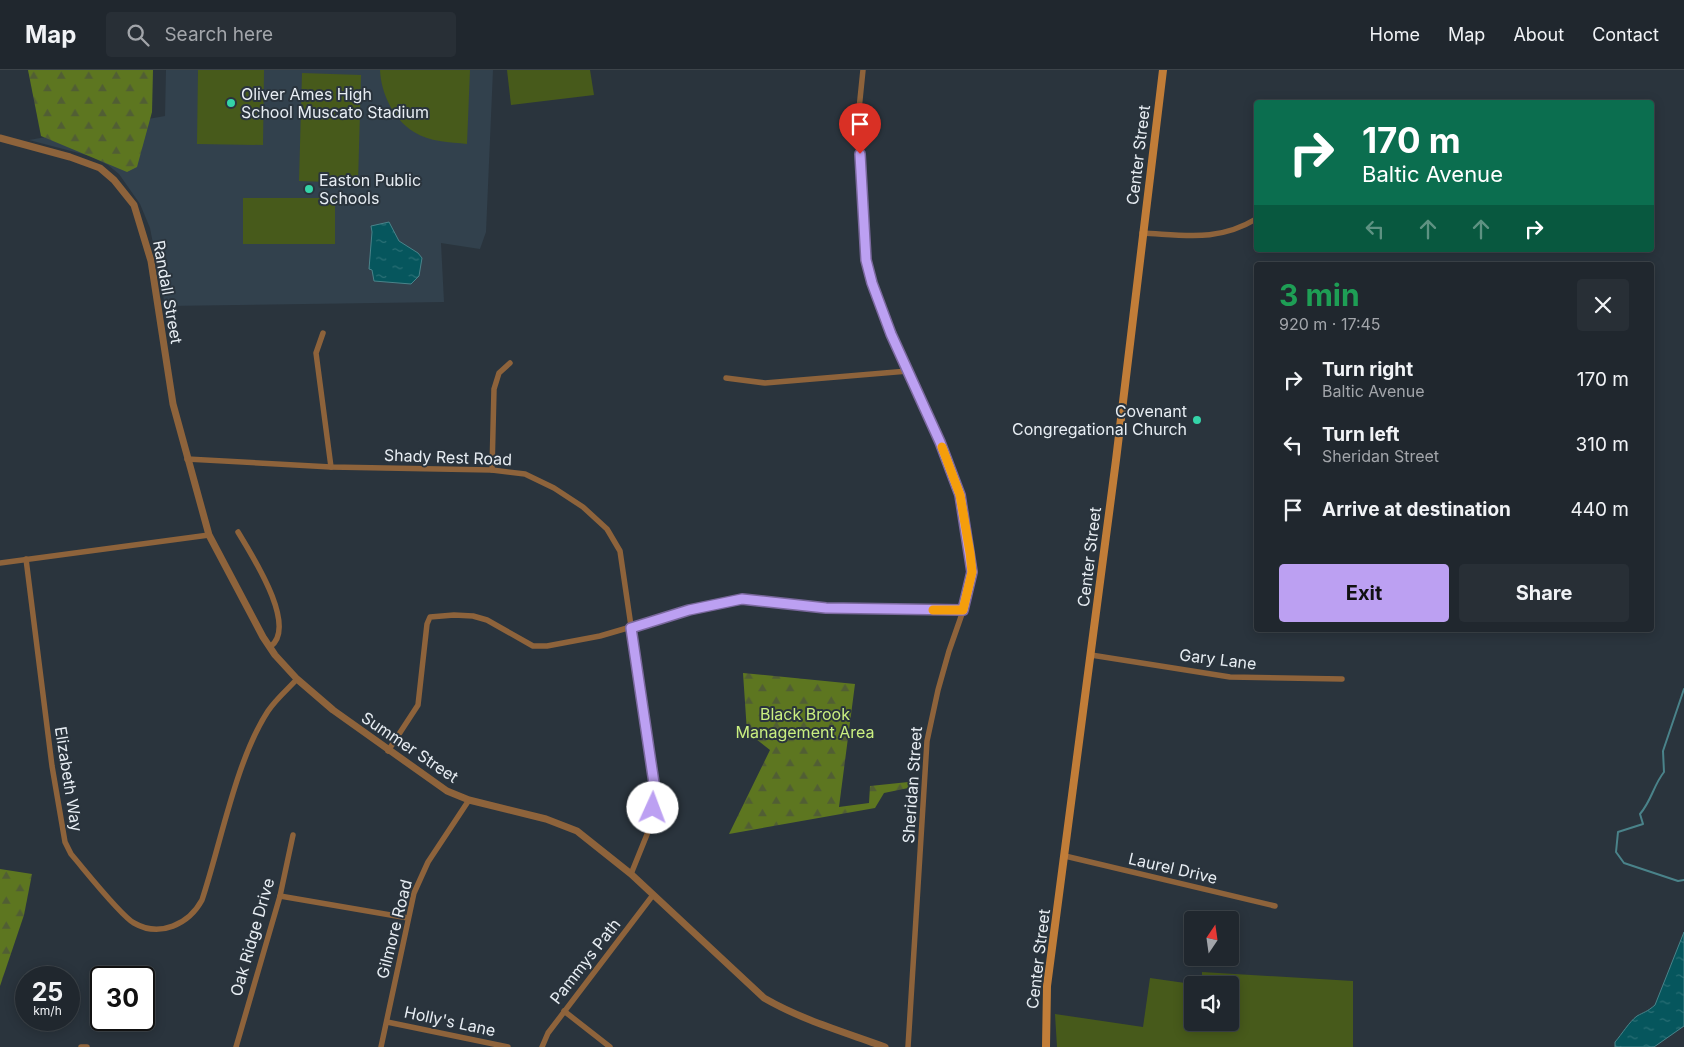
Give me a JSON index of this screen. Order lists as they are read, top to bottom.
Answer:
{
  "streets": {
    "main road": ["Center Street"],
    "street": [
      "Randall Street",
      "Shady Rest Road",
      "Gary Lane",
      "Summer Street",
      "Elizabeth Way",
      "Sheridan Street",
      "Laurel Drive",
      "Gilmore Road",
      "Oak Ridge Drive",
      "Pammys Path",
      "Holly's Lane"
    ]
  },
  "crossings": [
    ["Center Street", "Gary Lane"],
    ["Center Street", "Laurel Drive"],
    ["Randall Street", "Shady Rest Road"],
    ["Randall Street", "Summer Street"],
    ["Shady Rest Road", "Summer Street"],
    ["Summer Street", "Elizabeth Way"],
    ["Summer Street", "Gilmore Road"],
    ["Summer Street", "Pammys Path"],
    ["Gilmore Road", "Holly's Lane"]
  ],
  "parks": ["Black Brook Management Area"],
  "places": ["Oliver Ames High School Muscato Stadium", "Easton Public Schools", "Covenant Congregational Church"],
  "north": "top",
  "page": {
    "header": "Map",
    "search": "Search here",
    "nav": [
      "Home",
      "Map",
      "About",
      "Contact"
    ],
    "turn": ["170 m", "Baltic Avenue"],
    "heading": ["3 min", "920 m · 17:45"],
    "list": [
      {
        "name": "Turn right",
        "note": "Baltic Avenue",
        "value": "170 m"
      },
      {
        "name": "Turn left",
        "note": "Sheridan Street",
        "value": "310 m"
      },
      {
        "name": "Arrive at destination",
        "value": "440 m"
      }
    ],
    "buttons": ["Exit", "Share"],
    "speed": "25 km/h",
    "limit": "30"
  }
}
